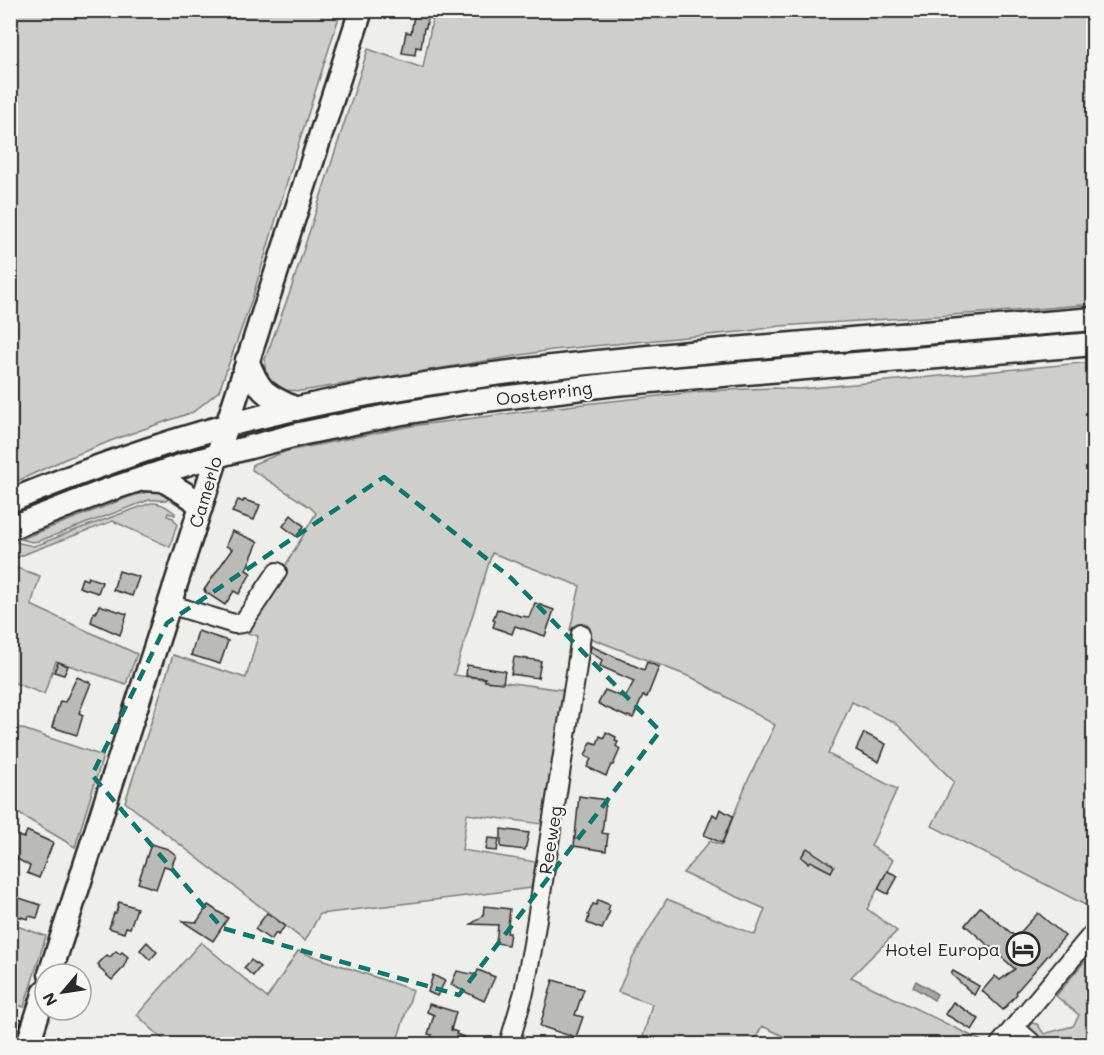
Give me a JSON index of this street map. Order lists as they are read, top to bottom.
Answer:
{
  "streets": {
    "main road": ["Oosterring", "Camerlo"],
    "street": ["Reeweg"]
  },
  "crossings": [
    ["Oosterring", "Camerlo"]
  ],
  "places": {
    "hotel": ["Hotel Europa"]
  },
  "north": "bottom left"
}
